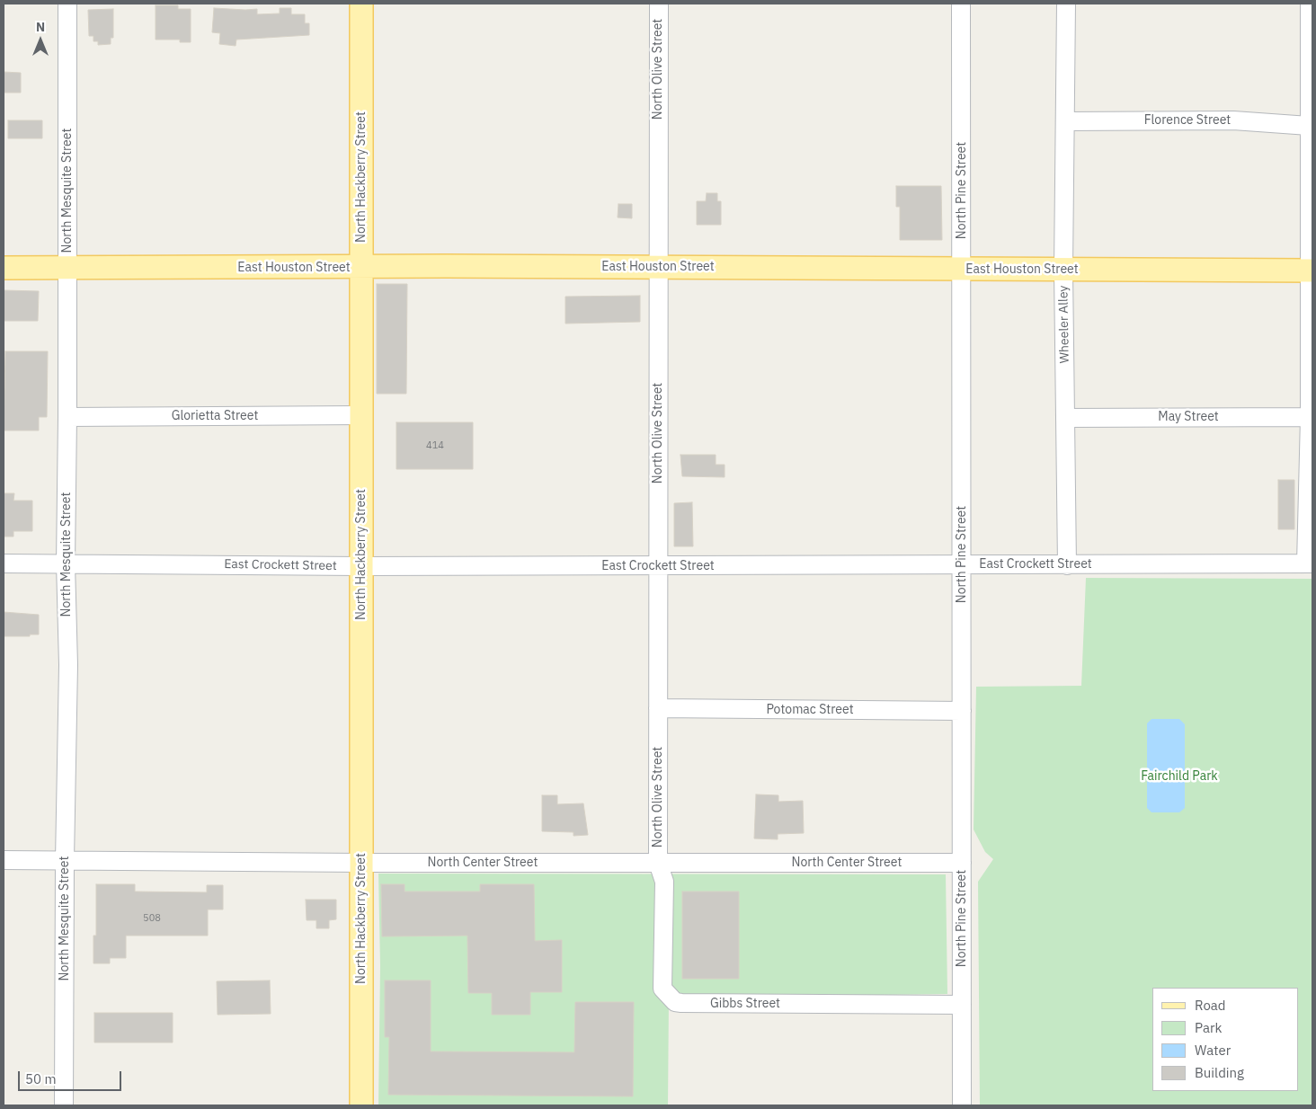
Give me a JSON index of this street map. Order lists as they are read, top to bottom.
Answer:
{
  "streets": {
    "main road": ["North Hackberry Street", "East Houston Street"],
    "street": [
      "North Olive Street",
      "Florence Street",
      "North Mesquite Street",
      "North Pine Street",
      "Wheeler Alley",
      "Glorietta Street",
      "May Street",
      "East Crockett Street",
      "Potomac Street",
      "North Center Street",
      "Gibbs Street"
    ]
  },
  "crossings": [
    ["North Olive Street", "East Houston Street"],
    ["North Olive Street", "East Crockett Street"],
    ["North Olive Street", "Potomac Street"],
    ["North Olive Street", "North Center Street"],
    ["North Olive Street", "Gibbs Street"],
    ["Florence Street", "Wheeler Alley"],
    ["North Hackberry Street", "East Houston Street"],
    ["North Hackberry Street", "Glorietta Street"],
    ["North Hackberry Street", "East Crockett Street"],
    ["North Hackberry Street", "North Center Street"],
    ["North Mesquite Street", "East Houston Street"],
    ["North Mesquite Street", "Glorietta Street"],
    ["North Mesquite Street", "East Crockett Street"],
    ["North Mesquite Street", "North Center Street"],
    ["North Pine Street", "East Houston Street"],
    ["North Pine Street", "East Crockett Street"],
    ["North Pine Street", "Potomac Street"],
    ["North Pine Street", "North Center Street"],
    ["North Pine Street", "Gibbs Street"],
    ["East Houston Street", "Wheeler Alley"],
    ["Wheeler Alley", "May Street"],
    ["Wheeler Alley", "East Crockett Street"],
    ["North Center Street", "Gibbs Street"]
  ],
  "parks": ["Fairchild Park"],
  "house_numbers": ["414", "508"],
  "legend": [
    "Road",
    "Park",
    "Water",
    "Building"
  ],
  "scale_bar": "50 m",
  "north": "top"
}
